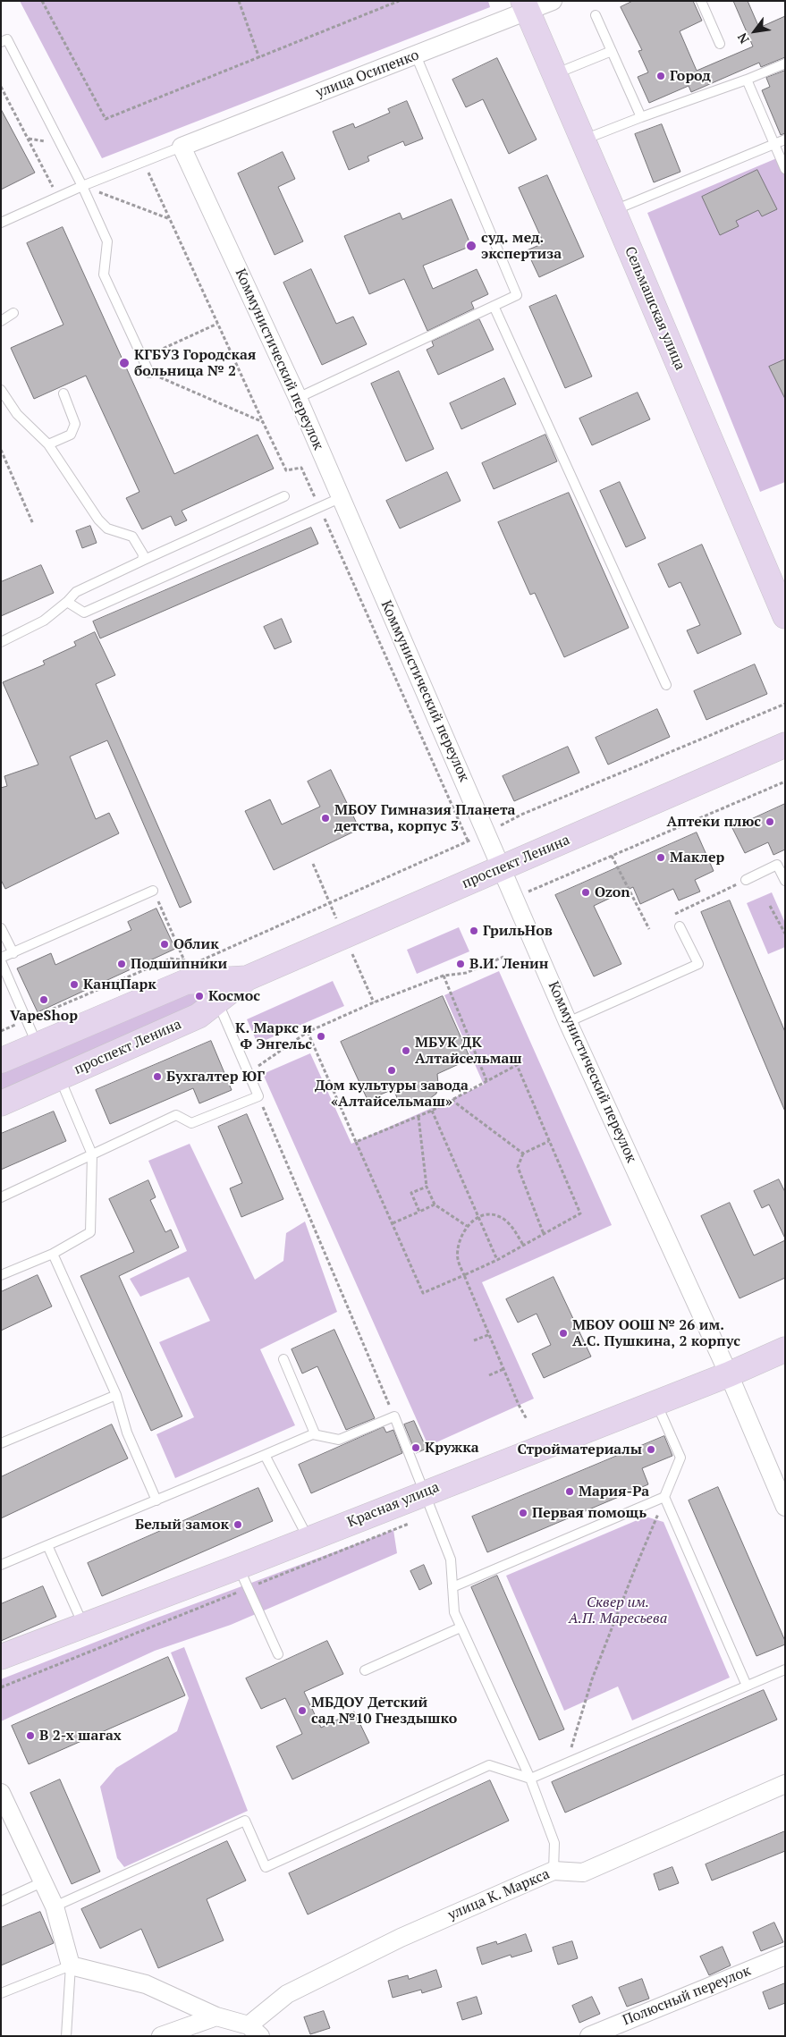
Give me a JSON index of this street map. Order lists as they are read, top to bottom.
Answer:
{
  "streets": {
    "main road": ["Сельмашская улица", "проспект Ленина", "Красная улица"],
    "street": [
      "улица Осипенко",
      "Коммунистический переулок",
      "улица К. Маркса",
      "Полюсный переулок"
    ]
  },
  "crossings": [
    ["улица Осипенко", "Сельмашская улица"],
    ["улица Осипенко", "Коммунистический переулок"],
    ["Коммунистический переулок", "проспект Ленина"],
    ["Коммунистический переулок", "Красная улица"]
  ],
  "parks": ["Сквер им. А.П. Маресьева"],
  "places": [
    "Город",
    "суд. мед. экспертиза",
    "КГБУЗ Городская больница № 2",
    "МБОУ Гимназия Планета детства, корпус 3",
    "Аптеки плюс",
    "Маклер",
    "Ozon",
    "ГрильНов",
    "Облик",
    "Подшипники",
    "В.И. Ленин",
    "КанцПарк",
    "Космос",
    "VapeShop",
    "К. Маркс и Ф Энгельс",
    "МБУК ДК Алтайсельмаш",
    "Дом культуры завода «Алтайсельмаш»",
    "Бухгалтер ЮГ",
    "МБОУ ООШ № 26 им. А.С. Пушкина, 2 корпус",
    "Кружка",
    "Стройматериалы",
    "Мария-Ра",
    "Первая помощь",
    "Белый замок",
    "МБДОУ Детский сад №10 Гнездышко",
    "В 2-х шагах"
  ],
  "north": "bottom left"
}
